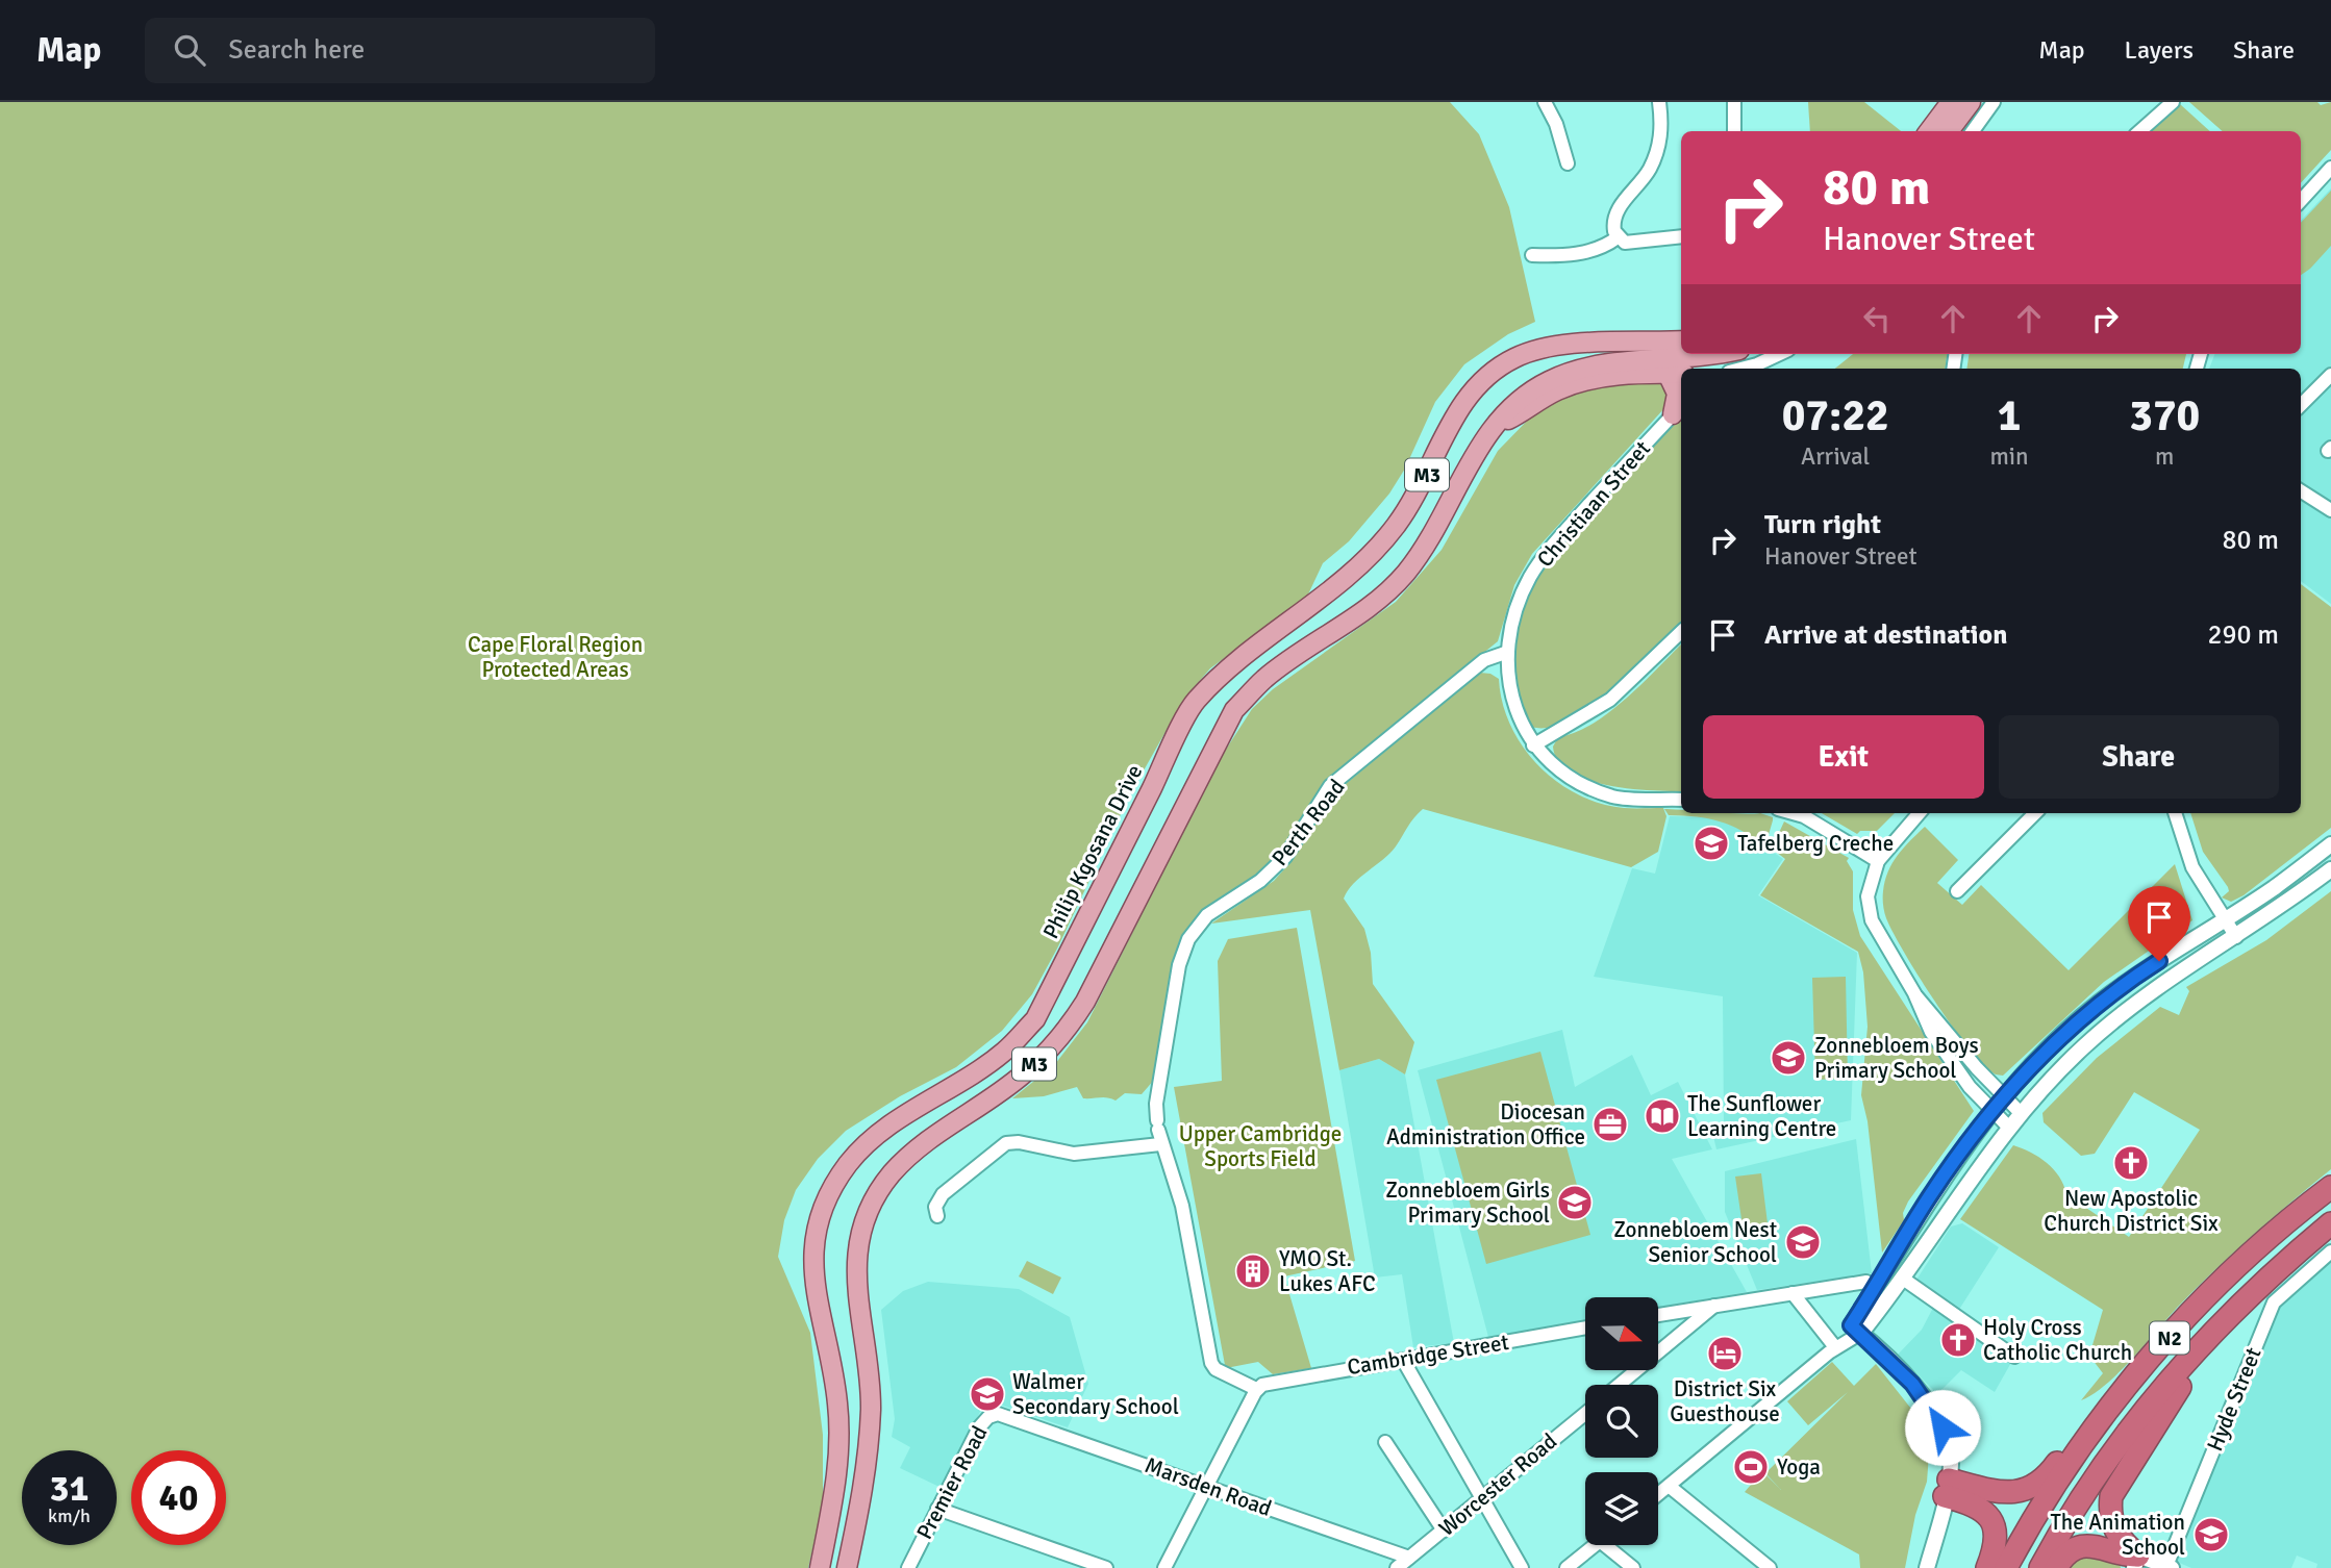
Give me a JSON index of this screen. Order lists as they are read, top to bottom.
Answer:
{
  "streets": {
    "highway": ["N2"],
    "main road": ["M3", "Philip Kgosana Drive"],
    "street": [
      "Christiaan Street",
      "Perth Road",
      "Cambridge Street",
      "Hyde Street",
      "Premier Road",
      "Worcester Road",
      "Marsden Road"
    ]
  },
  "crossings": [
    ["Christiaan Street", "Perth Road"],
    ["Perth Road", "Cambridge Street"],
    ["Premier Road", "Marsden Road"],
    ["Worcester Road", "Marsden Road"]
  ],
  "parks": ["Cape Floral Region Protected Areas", "Upper Cambridge Sports Field"],
  "places": {
    "school or university": [
      "Tafelberg Creche",
      "Zonnebloem Boys Primary School",
      "Zonnebloem Girls Primary School",
      "Zonnebloem Nest Senior School",
      "Walmer Secondary School",
      "The Animation School"
    ],
    "library": ["The Sunflower Learning Centre"],
    "office": ["Diocesan Administration Office"],
    "church": ["New Apostolic Church District Six", "Holy Cross Catholic Church"],
    "building": ["YMO St. Lukes AFC"],
    "hotel": ["District Six Guesthouse"],
    "sports": ["Yoga"]
  },
  "north": "right",
  "page": {
    "header": "Map",
    "search": "Search here",
    "nav": ["Map", "Layers", "Share"],
    "turn": ["80 m", "Hanover Street"],
    "eta": [
      "07:22",
      "Arrival",
      "1",
      "min",
      "370",
      "m"
    ],
    "list": [
      {
        "name": "Turn right",
        "note": "Hanover Street",
        "value": "80 m"
      },
      {
        "name": "Arrive at destination",
        "value": "290 m"
      }
    ],
    "buttons": ["Exit", "Share"],
    "speed": "31 km/h",
    "limit": "40"
  }
}
